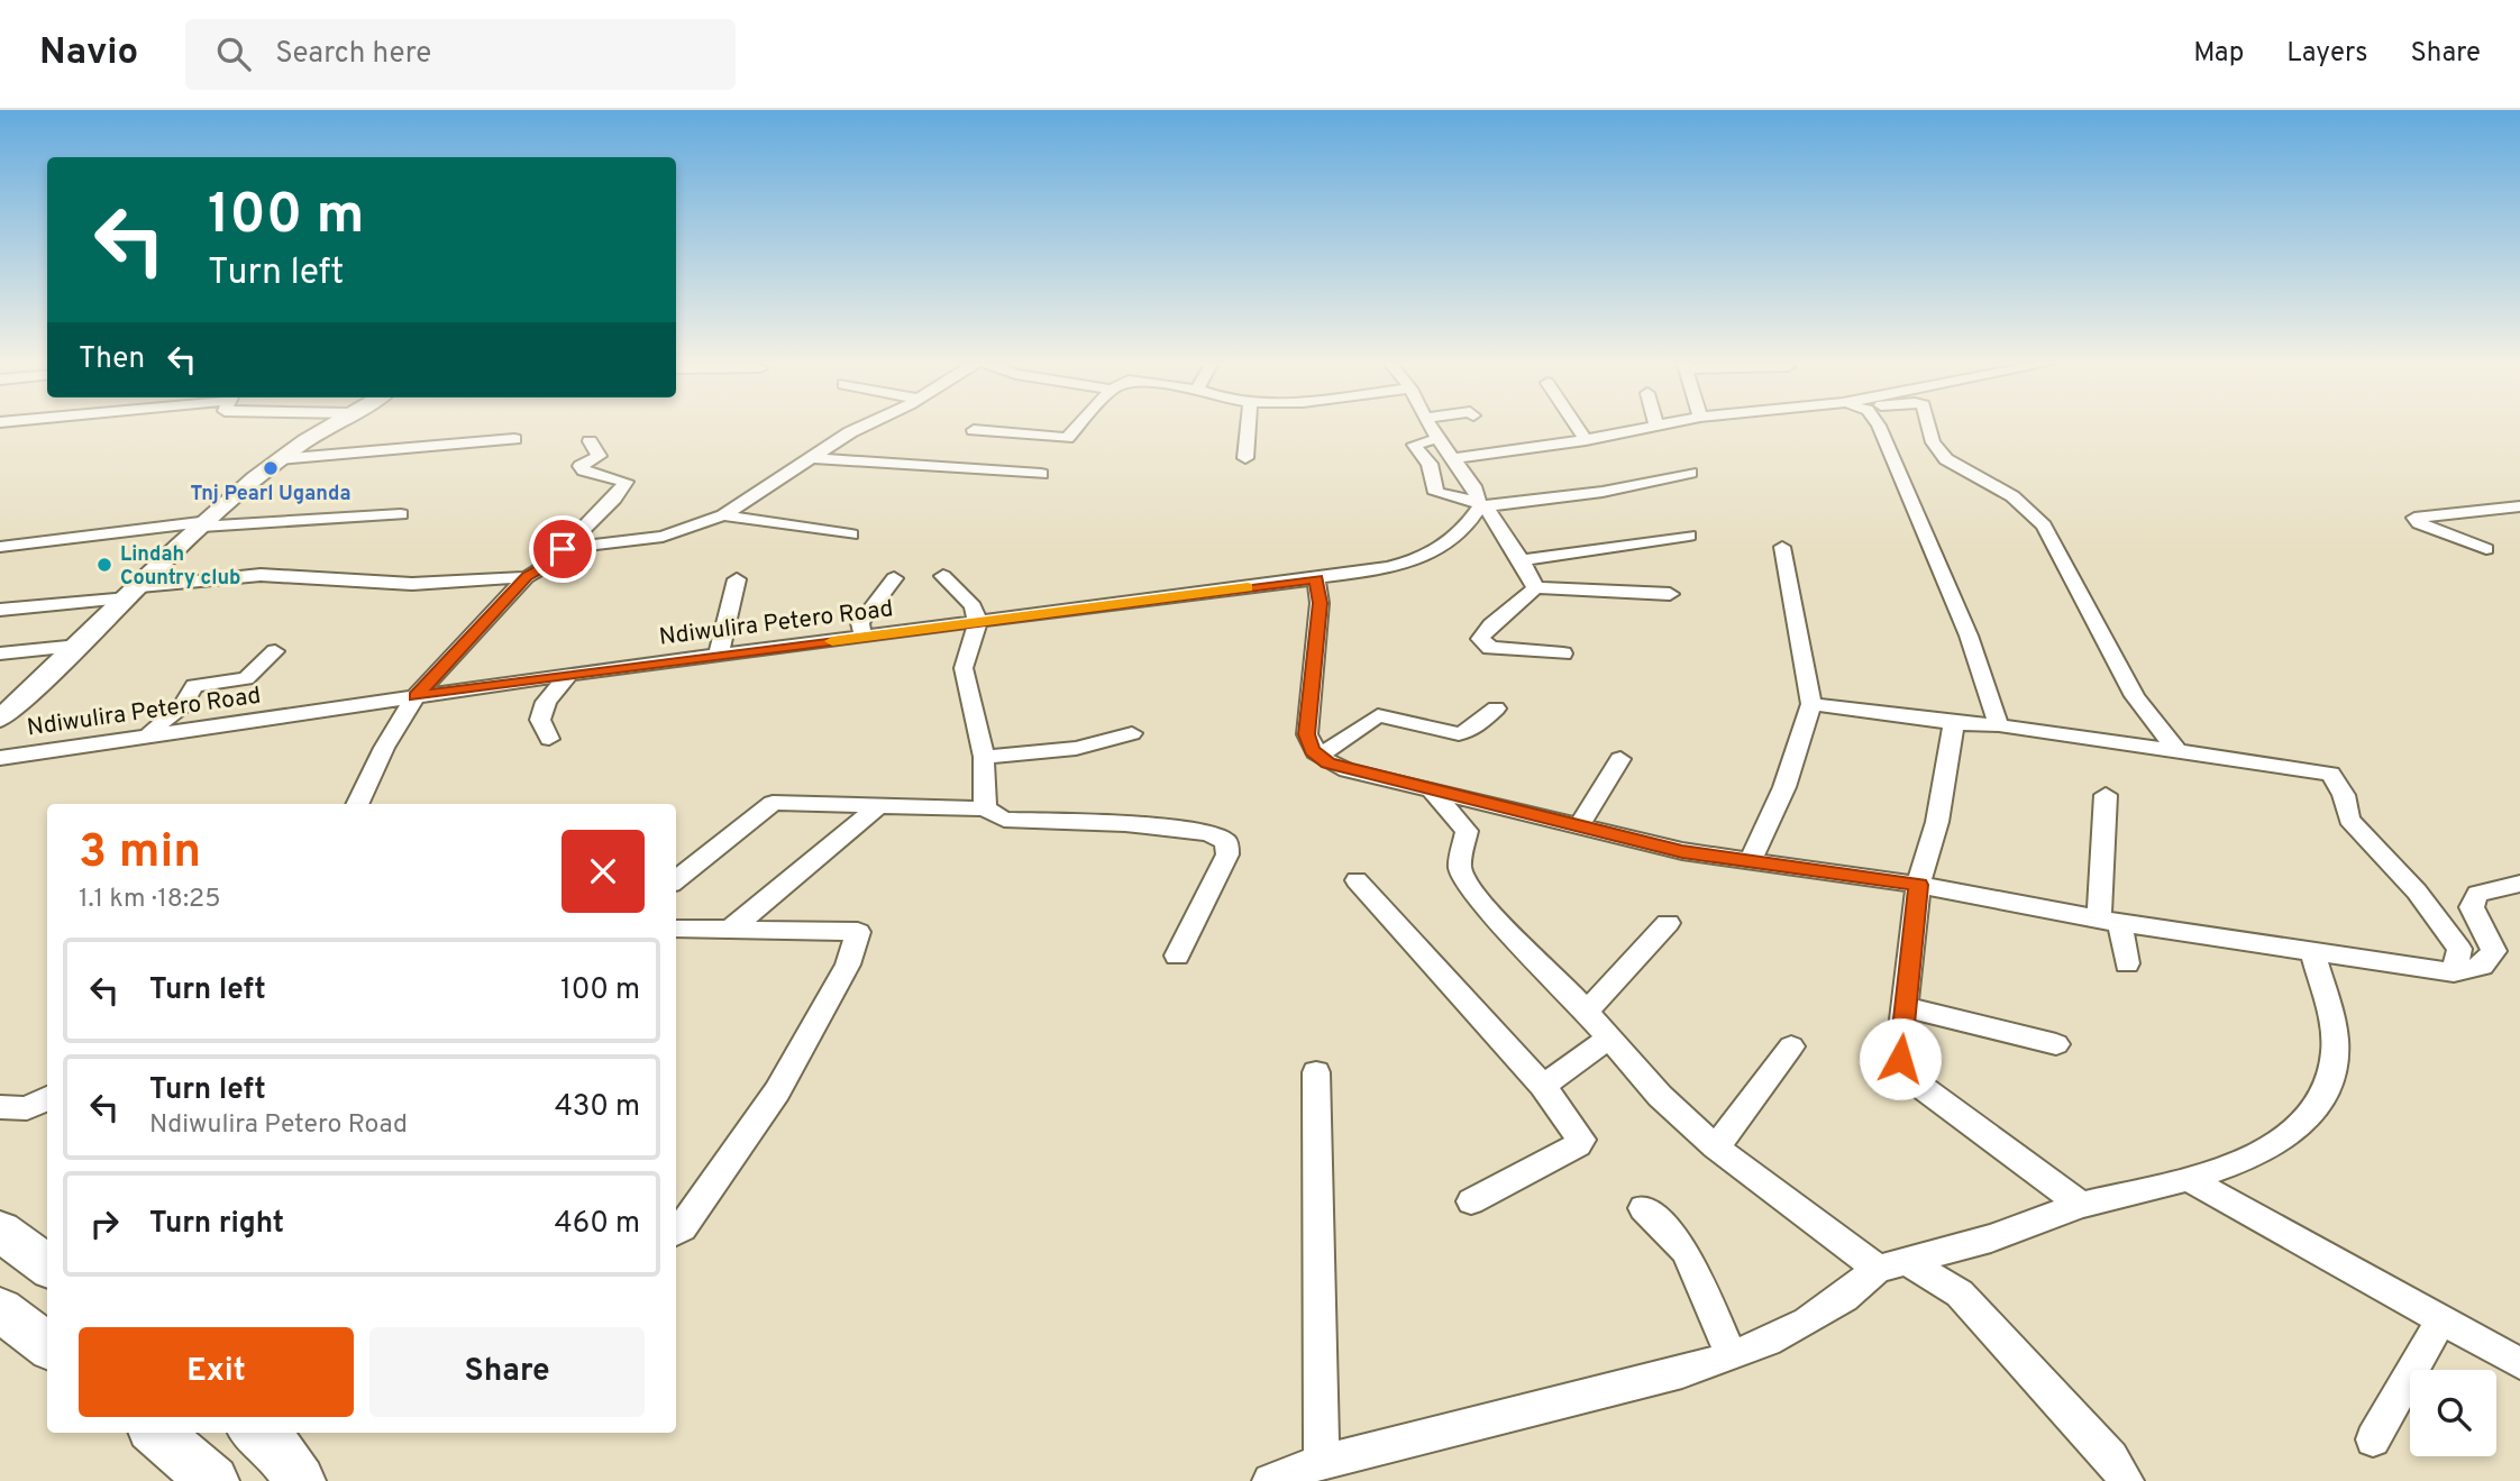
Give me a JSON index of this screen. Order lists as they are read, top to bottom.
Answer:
{
  "streets": {
    "street": ["Ndiwulira Petero Road"]
  },
  "places": ["Tnj Pearl Uganda", "Lindah Country club"],
  "page": {
    "header": "Navio",
    "search": "Search here",
    "nav": ["Map", "Layers", "Share"],
    "turn": ["100 m", "Turn left"],
    "then": "Then",
    "heading": ["3 min", "1.1 km · 18:25"],
    "list": [
      {
        "name": "Turn left",
        "value": "100 m"
      },
      {
        "name": "Turn left",
        "note": "Ndiwulira Petero Road",
        "value": "430 m"
      },
      {
        "name": "Turn right",
        "value": "460 m"
      }
    ],
    "buttons": ["Exit", "Share"]
  }
}
